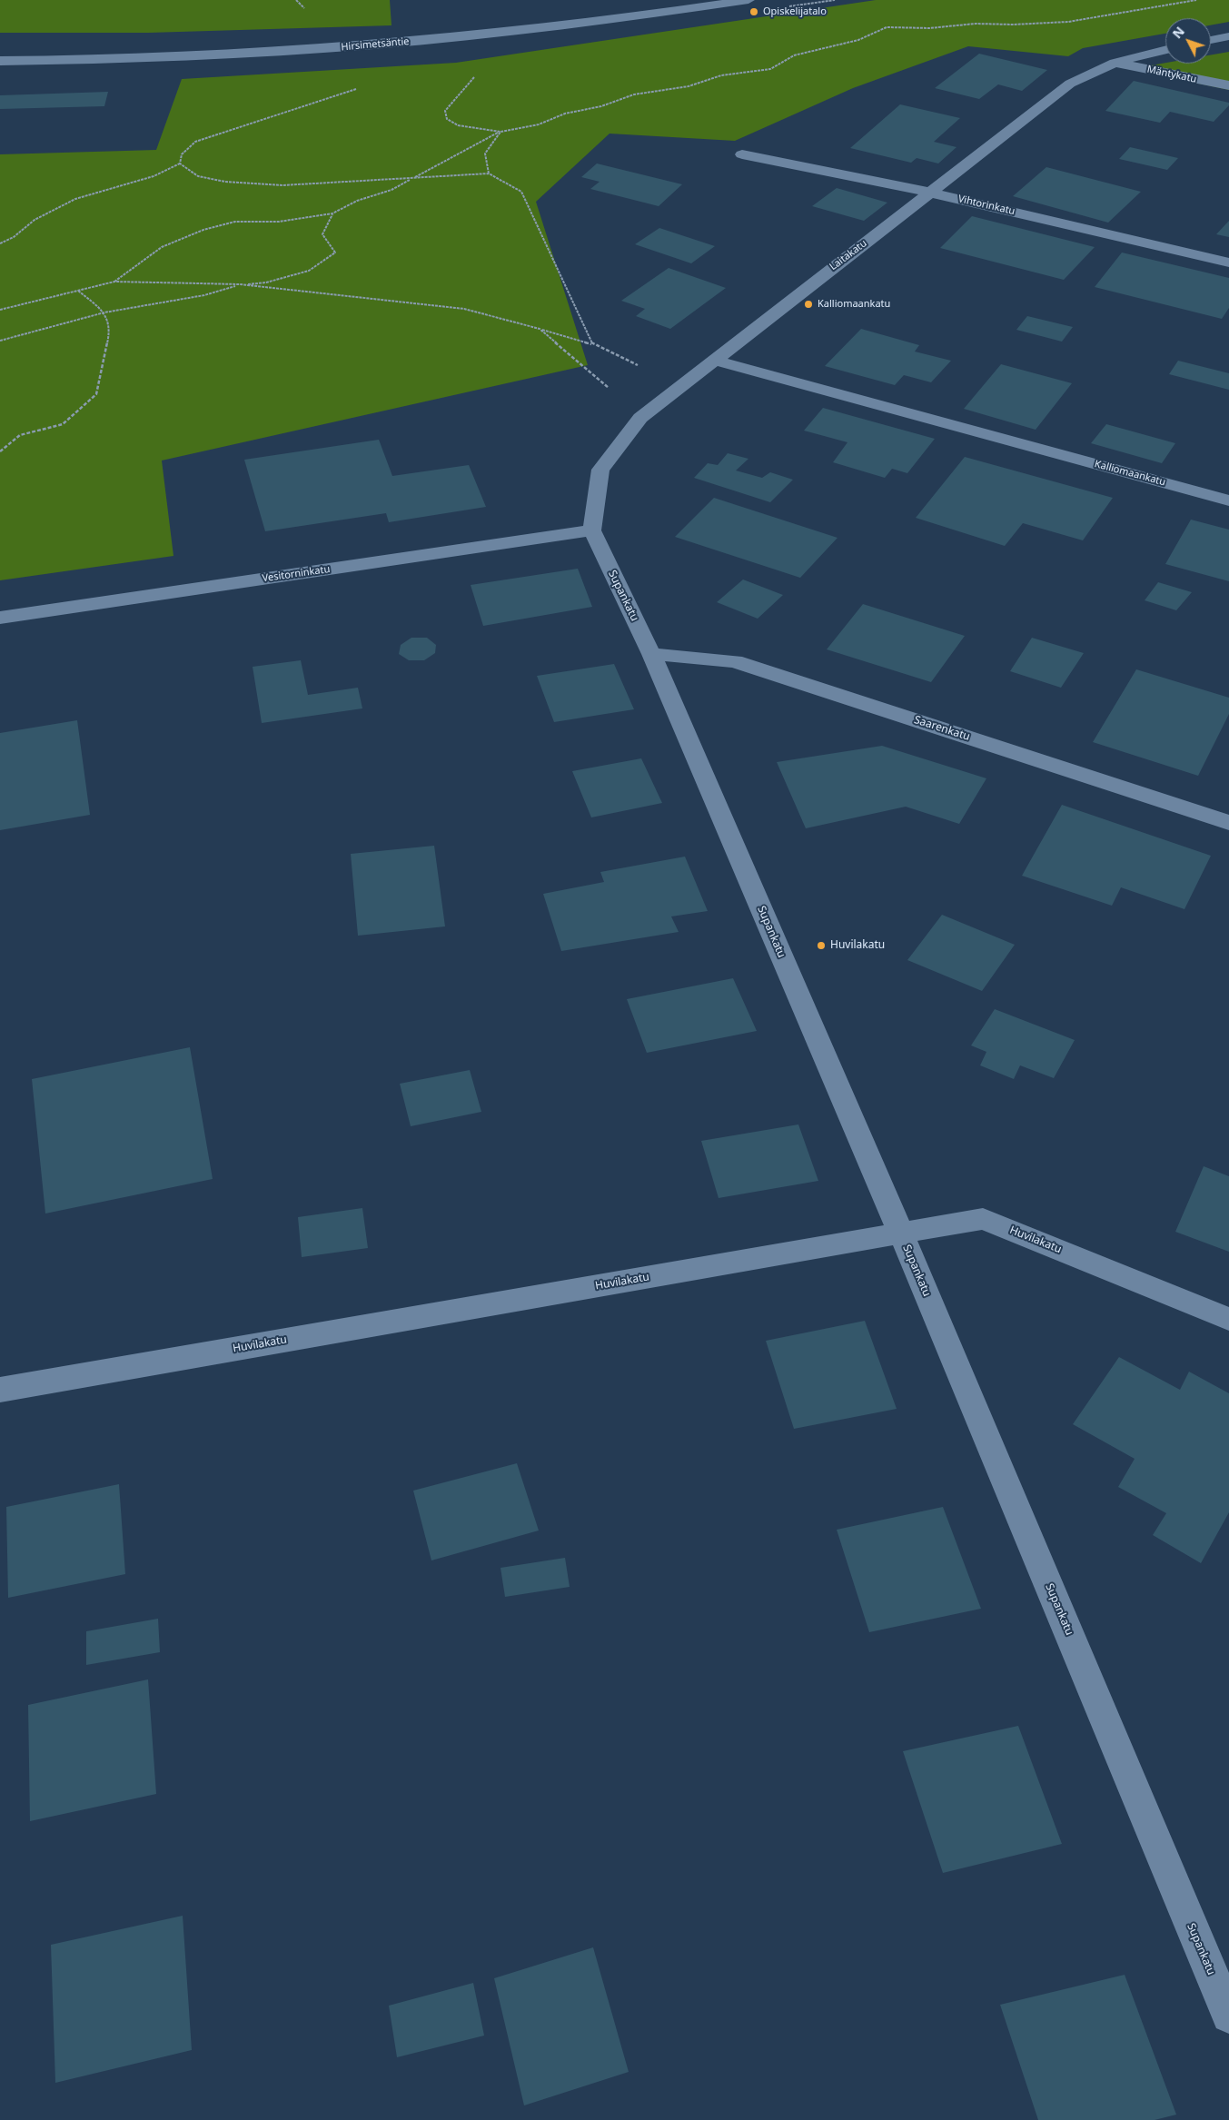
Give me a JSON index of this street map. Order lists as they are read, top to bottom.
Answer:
{
  "streets": {
    "street": [
      "Hirsimetsäntie",
      "Mäntykatu",
      "Vihtorinkatu",
      "Laitakatu",
      "Kalliomaankatu",
      "Vesitorninkatu",
      "Supankatu",
      "Saarenkatu",
      "Huvilakatu"
    ]
  },
  "crossings": [
    ["Mäntykatu", "Laitakatu"],
    ["Vihtorinkatu", "Laitakatu"],
    ["Laitakatu", "Kalliomaankatu"],
    ["Laitakatu", "Vesitorninkatu"],
    ["Laitakatu", "Supankatu"],
    ["Vesitorninkatu", "Supankatu"],
    ["Supankatu", "Saarenkatu"],
    ["Supankatu", "Huvilakatu"]
  ],
  "places": ["Opiskelijatalo", "Kalliomaankatu", "Huvilakatu"],
  "north": "top left"
}
